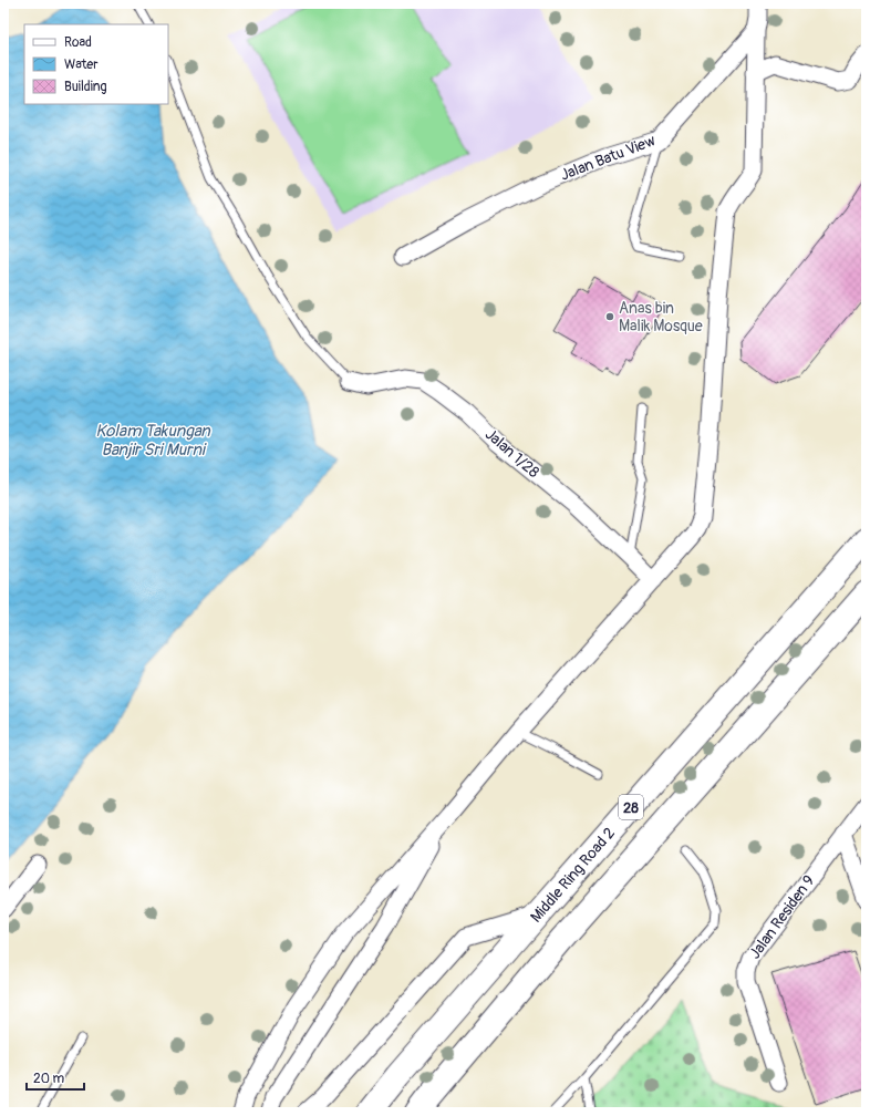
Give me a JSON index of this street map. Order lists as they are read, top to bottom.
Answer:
{
  "streets": {
    "highway": ["28", "Middle Ring Road 2"],
    "street": ["Jalan Batu View", "Jalan 1/28", "Jalan Residen 9"]
  },
  "water": ["Kolam Takungan Banjir Sri Murni"],
  "places": ["Anas bin Malik Mosque"],
  "legend": ["Road", "Water", "Building"],
  "scale_bar": "20 m"
}
